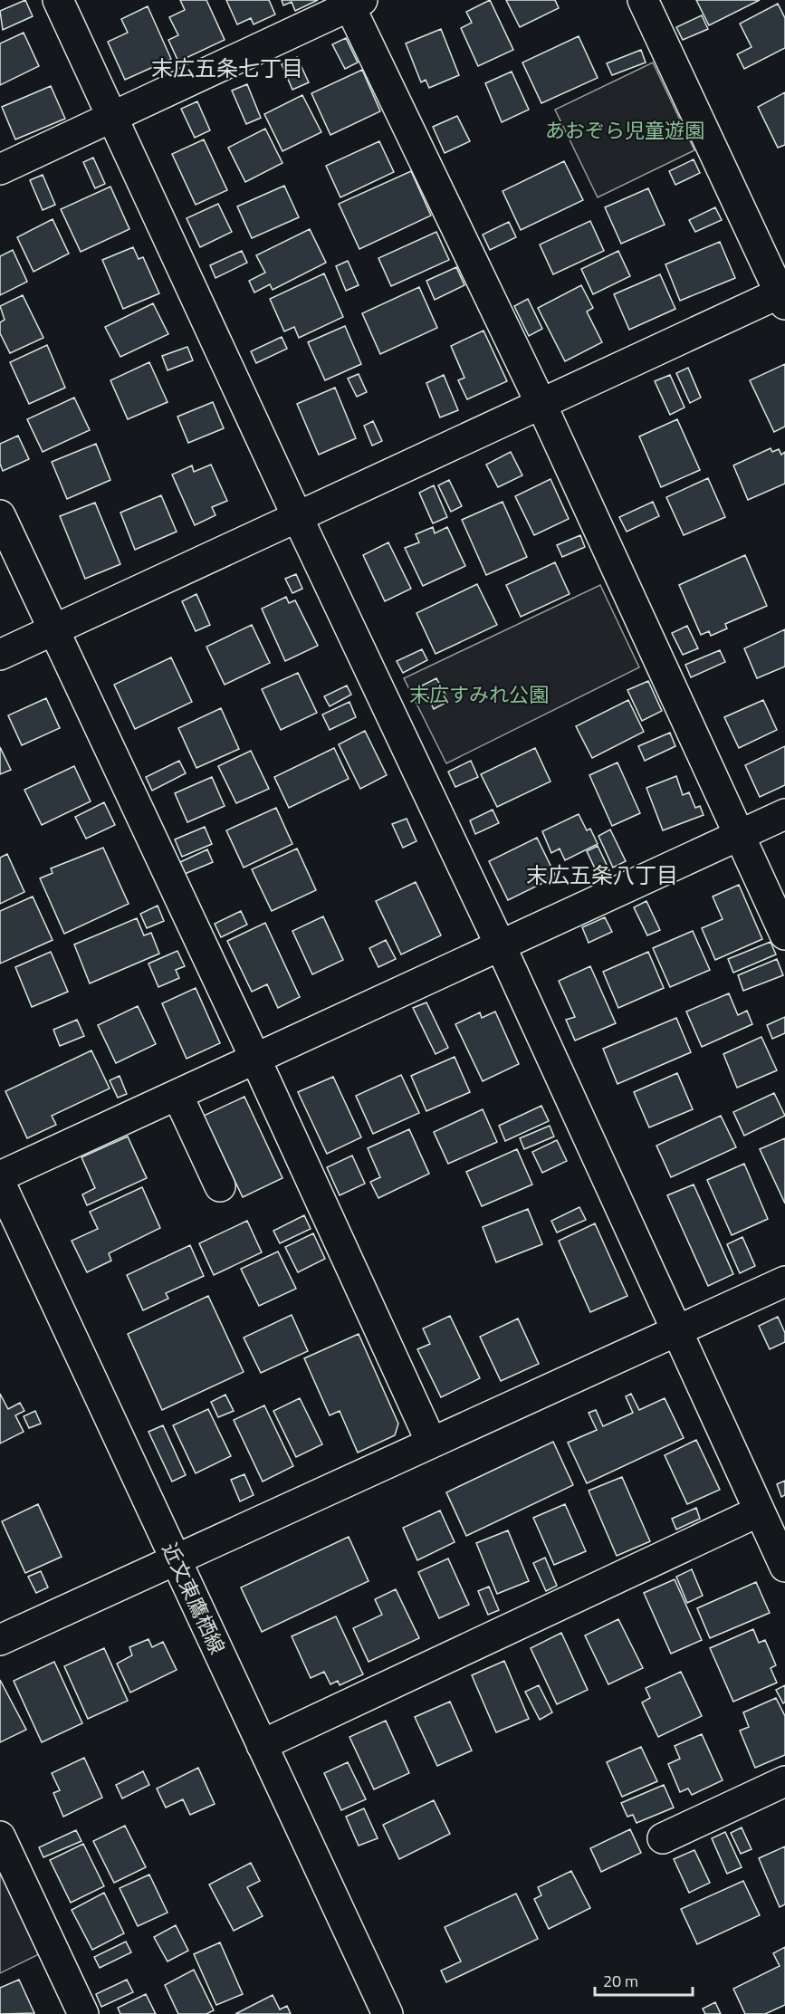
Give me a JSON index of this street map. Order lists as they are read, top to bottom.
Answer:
{
  "streets": {
    "street": ["近文東鷹栖線"]
  },
  "districts": ["末広五条七丁目", "末広五条八丁目"],
  "parks": ["あおぞら児童遊園", "末広すみれ公園"],
  "scale_bar": "20 m"
}
